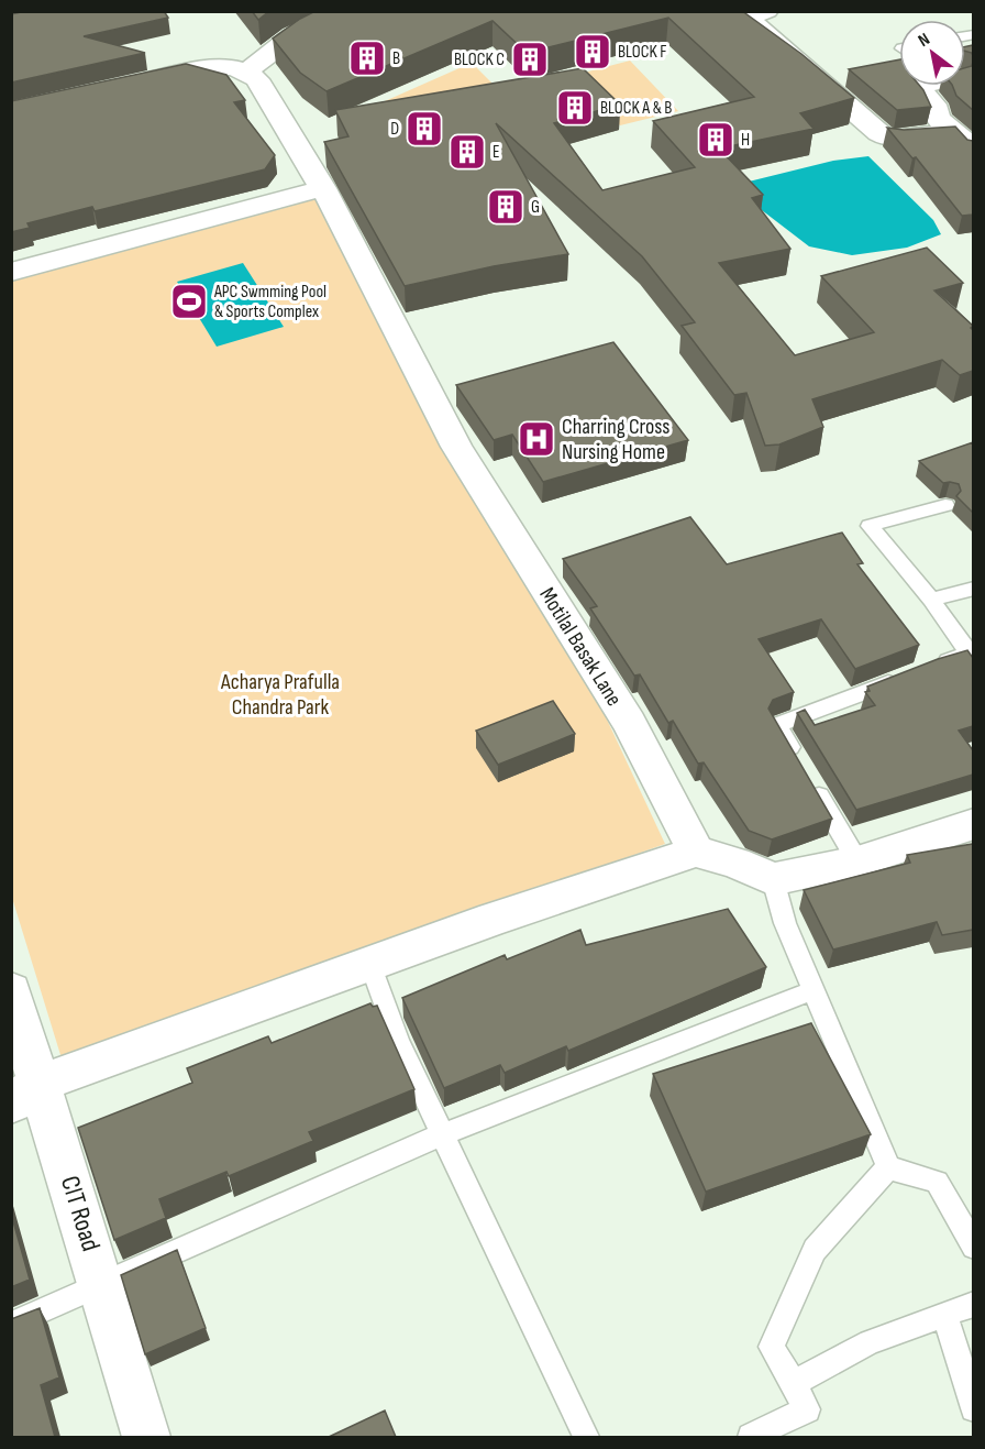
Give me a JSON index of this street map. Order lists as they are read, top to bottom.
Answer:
{
  "streets": {
    "street": ["Motilal Basak Lane", "CIT Road"]
  },
  "parks": ["Acharya Prafulla Chandra Park"],
  "places": {
    "building": [
      "BLOCK F",
      "B",
      "BLOCK C",
      "BLOCK A & B",
      "D",
      "H",
      "E",
      "G"
    ],
    "sports": ["APC Swmming Pool & Sports Complex"],
    "hospital": ["Charring Cross Nursing Home"]
  },
  "north": "top left"
}
